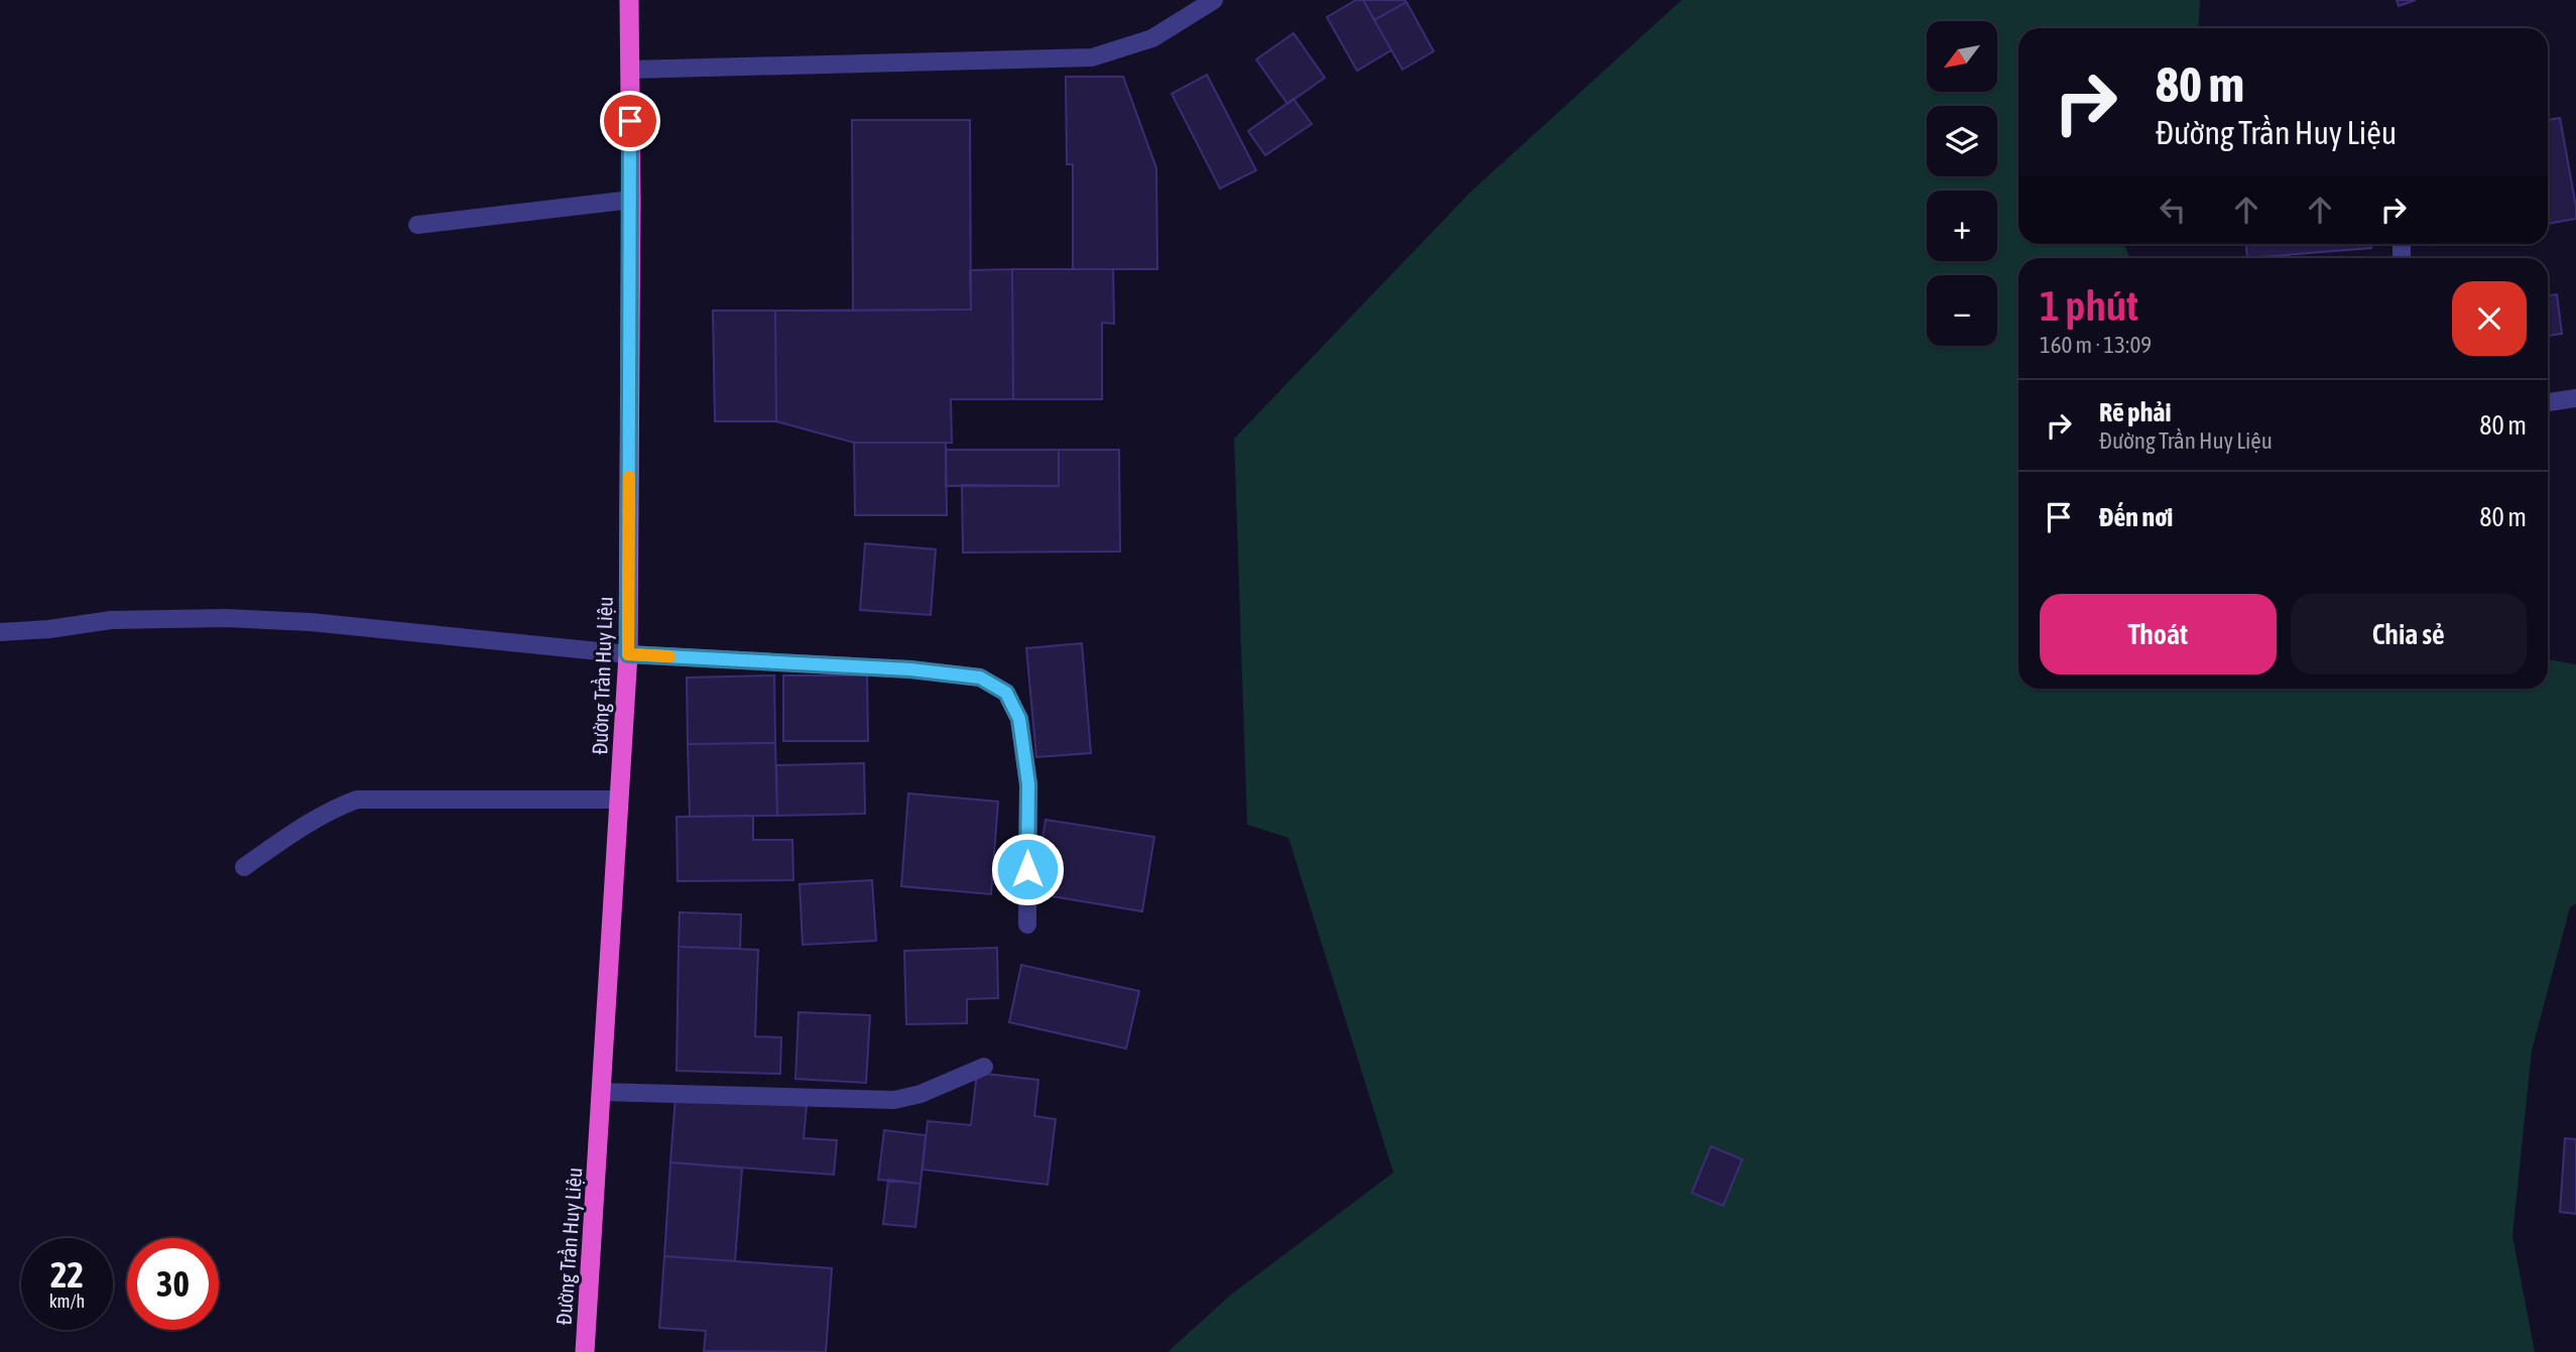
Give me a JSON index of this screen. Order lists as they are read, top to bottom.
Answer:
{
  "streets": {
    "highway": ["Đường Trần Huy Liệu"]
  },
  "north": "bottom left",
  "page": {
    "map_buttons": ["+", "−"],
    "turn": ["80 m", "Đường Trần Huy Liệu"],
    "heading": ["1 phút", "160 m · 13:09"],
    "list": [
      {
        "name": "Rẽ phải",
        "note": "Đường Trần Huy Liệu",
        "value": "80 m"
      },
      {
        "name": "Đến nơi",
        "value": "80 m"
      }
    ],
    "buttons": ["Thoát", "Chia sẻ"],
    "speed": "22 km/h",
    "limit": "30"
  }
}
